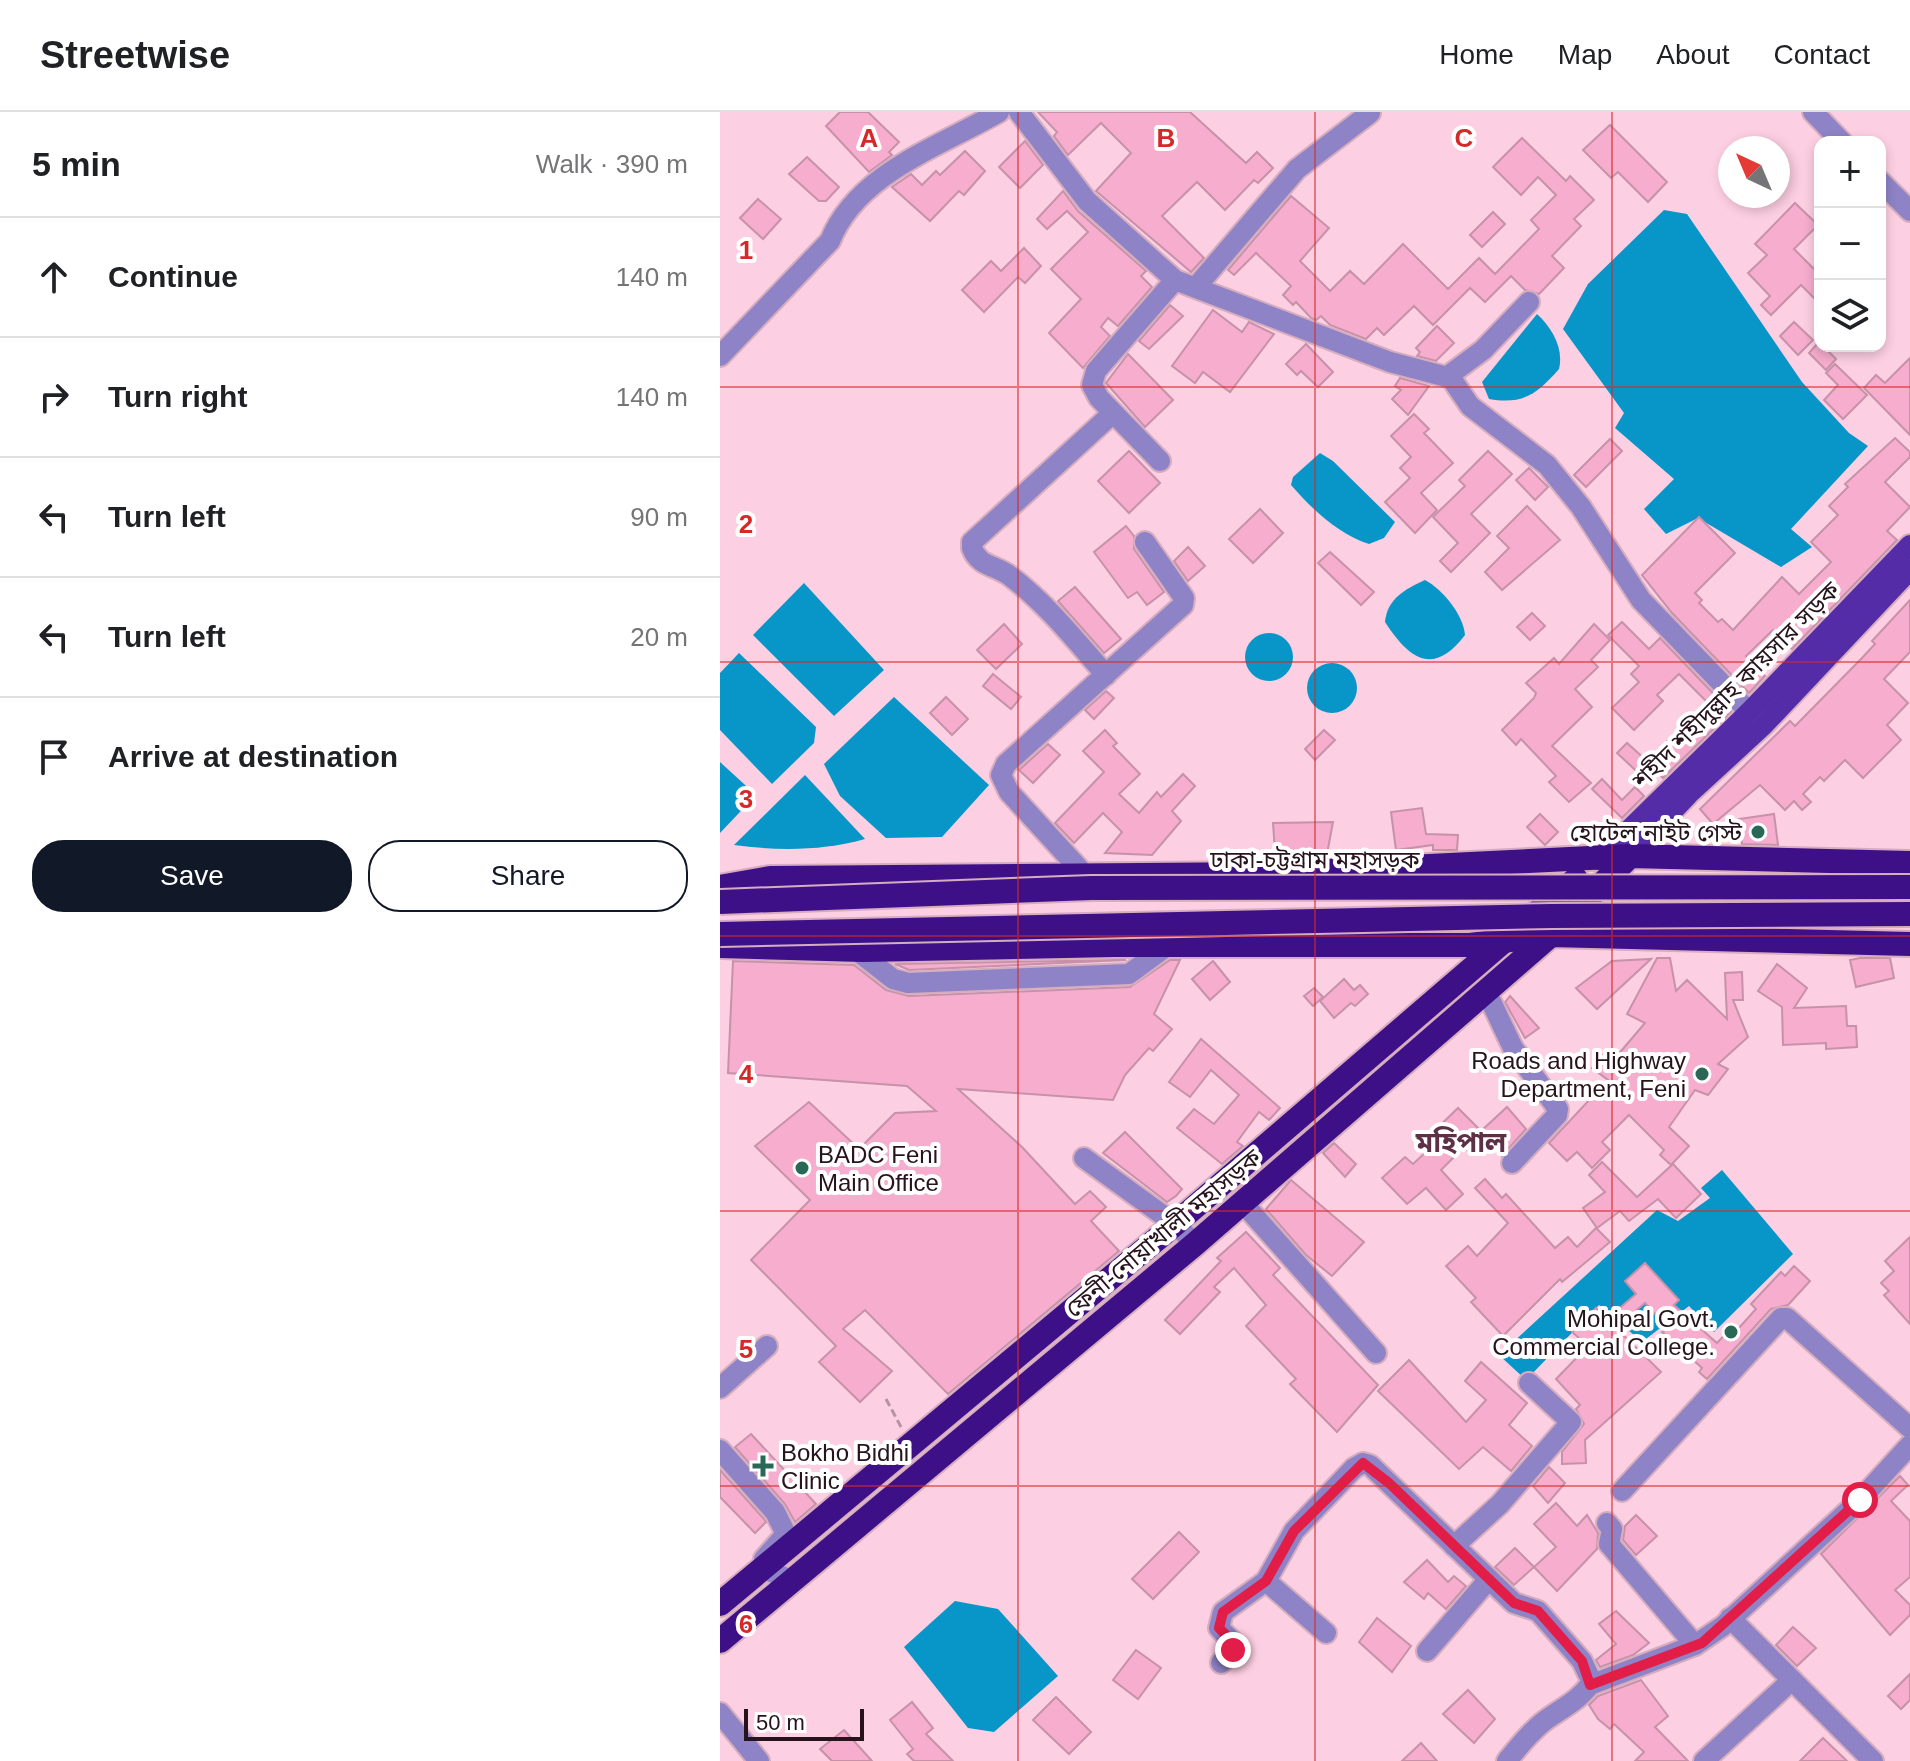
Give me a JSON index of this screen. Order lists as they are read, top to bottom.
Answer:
{
  "streets": {
    "highway": ["ঢাকা-চট্টগ্রাম মহাসড়ক", "ফেনী-নোয়াখালী মহাসড়ক"],
    "main road": ["শহীদ শহীদুল্লাহ কায়সার সড়ক"]
  },
  "crossings": [
    ["শহীদ শহীদুল্লাহ কায়সার সড়ক", "ফেনী-নোয়াখালী মহাসড়ক"]
  ],
  "districts": ["মহিপাল"],
  "places": {
    "other": [
      "হোটেল নাইট গেস্ট",
      "Roads and Highway Department, Feni",
      "BADC Feni Main Office",
      "Mohipal Govt. Commercial College."
    ],
    "health": ["Bokho Bidhi Clinic"]
  },
  "scale_bar": "50 m",
  "north": "top left",
  "page": {
    "header": "Streetwise",
    "nav": [
      "Home",
      "Map",
      "About",
      "Contact"
    ],
    "heading": ["5 min", "Walk · 390 m"],
    "map_buttons": ["+", "−"],
    "list": [
      ["Continue", "140 m"],
      ["Turn right", "140 m"],
      ["Turn left", "90 m"],
      ["Turn left", "20 m"],
      "Arrive at destination"
    ],
    "buttons": ["Save", "Share"],
    "scale": "50 m"
  },
  "grid": {
    "columns": ["A", "B", "C"],
    "rows": [
      "1",
      "2",
      "3",
      "4",
      "5",
      "6"
    ]
  }
}
